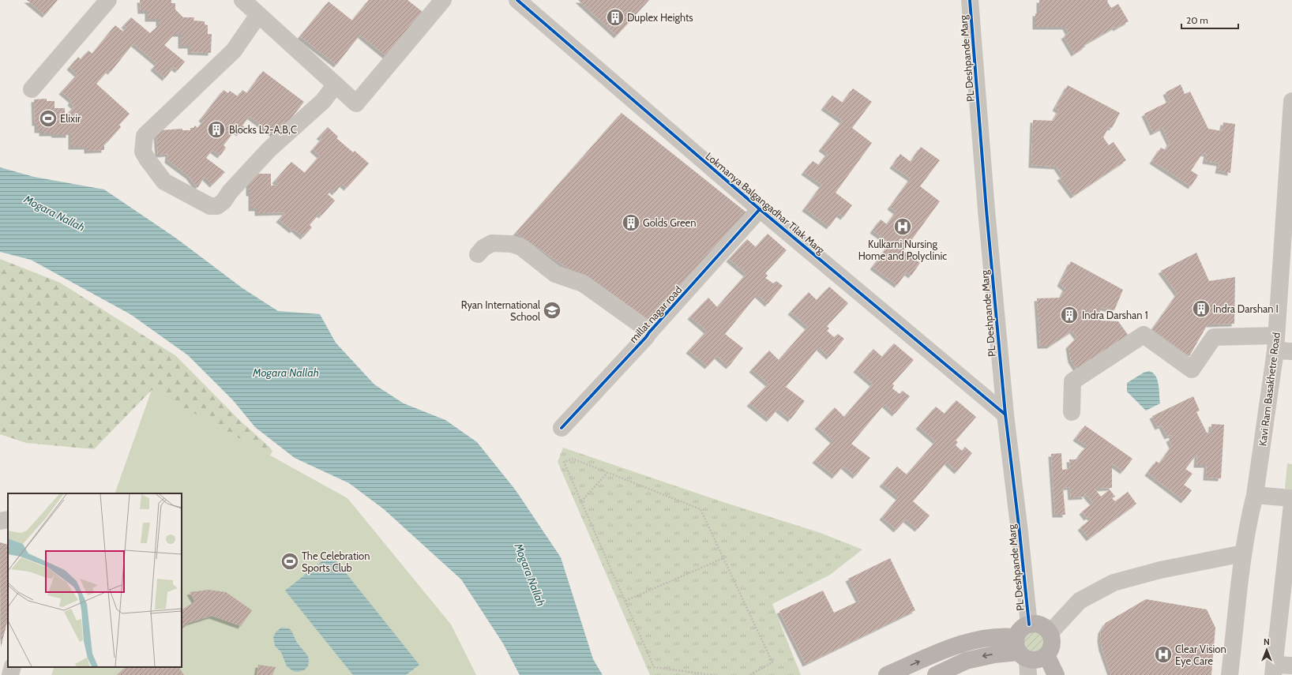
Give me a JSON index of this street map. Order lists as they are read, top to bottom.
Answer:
{
  "streets": {
    "street": [
      "PL Deshpande Marg",
      "Lokmanya Balgangadhar Tilak Marg",
      "millat nagar road",
      "Kavi Ram Basakhetre Road"
    ]
  },
  "crossings": [
    ["PL Deshpande Marg", "Lokmanya Balgangadhar Tilak Marg"],
    ["Lokmanya Balgangadhar Tilak Marg", "millat nagar road"]
  ],
  "water": ["Mogara Nallah"],
  "places": {
    "building": [
      "Duplex Heights",
      "Blocks L2-A,B,C",
      "Golds Green",
      "Indra Darshan I",
      "Indra Darshan 1"
    ],
    "sports": ["Elixir", "The Celebration Sports Club"],
    "hospital": ["Kulkarni Nursing Home and Polyclinic", "Clear Vision Eye Care"],
    "school or university": ["Ryan International School"]
  },
  "scale_bar": "20 m",
  "north": "top"
}
